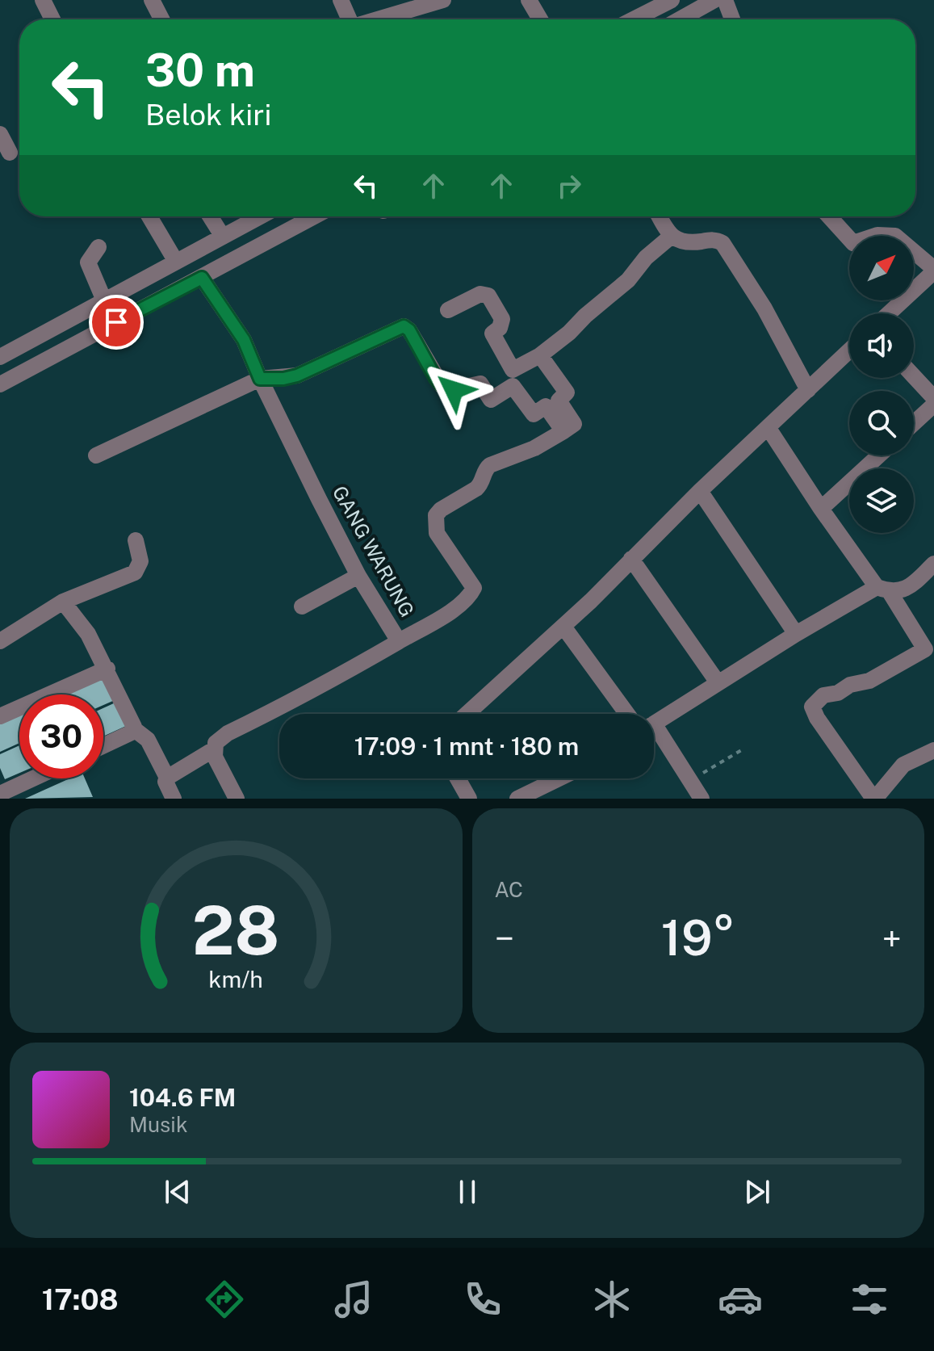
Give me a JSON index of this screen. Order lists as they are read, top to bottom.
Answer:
{
  "streets": {
    "street": ["GANG WARUNG"]
  },
  "north": "top right",
  "page": {
    "turn": ["30 m", "Belok kiri"],
    "limit": "30",
    "trip": "17:09 · 1 mnt · 180 m",
    "tile": "AC",
    "heat": ["−", "19°", "+"],
    "song": ["104.6 FM", "Musik"],
    "tabs": "17:08",
    "gauge": ["28", "km/h"]
  }
}
